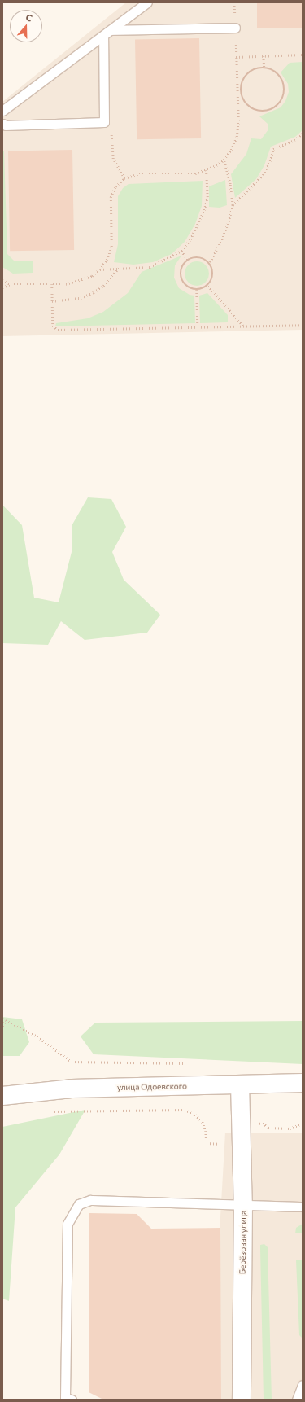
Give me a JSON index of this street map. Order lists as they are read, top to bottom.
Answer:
{
  "streets": {
    "street": ["улица Одоевского", "Берёзовая улица"]
  },
  "crossings": [
    ["улица Одоевского", "Берёзовая улица"]
  ],
  "north": "top"
}
